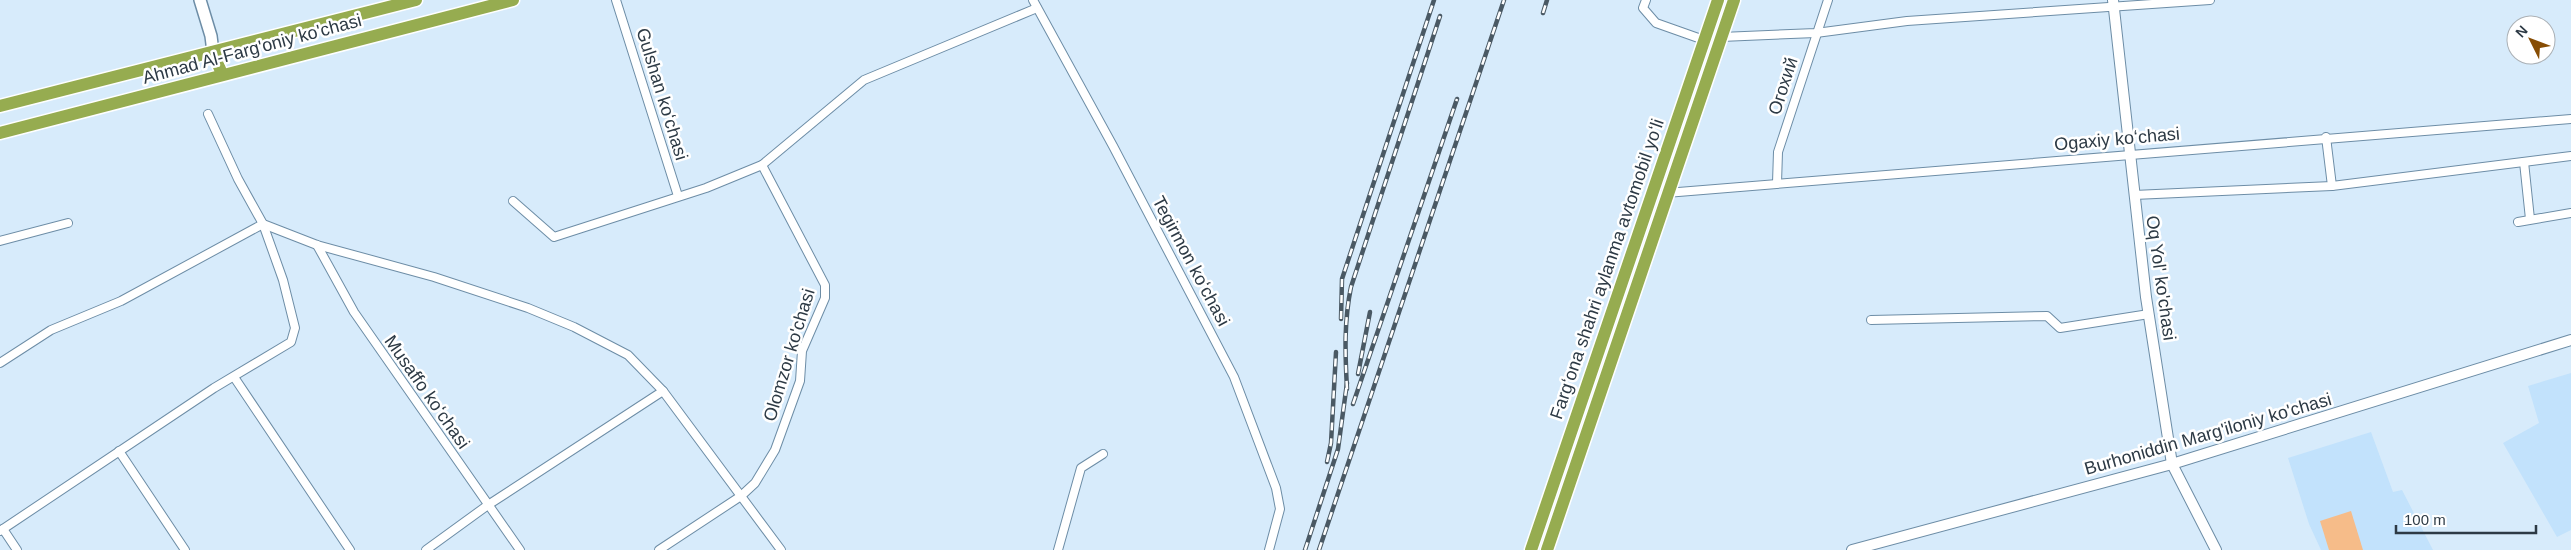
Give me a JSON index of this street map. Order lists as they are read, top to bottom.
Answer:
{
  "streets": {
    "highway": ["Ahmad Al-Farg'oniy ko'chasi", "Fargʻona shahri aylanma avtomobil yoʻli"],
    "street": [
      "Огохий",
      "Gulshan koʻchasi",
      "Ogaxiy koʻchasi",
      "Tegirmon koʻchasi",
      "Oq Yol' ko'chasi",
      "Olomzor ko'chasi",
      "Musaffo koʻchasi",
      "Burhoniddin Marg'iloniy ko'chasi"
    ]
  },
  "crossings": [
    ["Огохий", "Ogaxiy koʻchasi"],
    ["Ogaxiy koʻchasi", "Fargʻona shahri aylanma avtomobil yoʻli"],
    ["Ogaxiy koʻchasi", "Oq Yol' ko'chasi"],
    ["Oq Yol' ko'chasi", "Burhoniddin Marg'iloniy ko'chasi"]
  ],
  "scale_bar": "100 m",
  "north": "top left"
}
